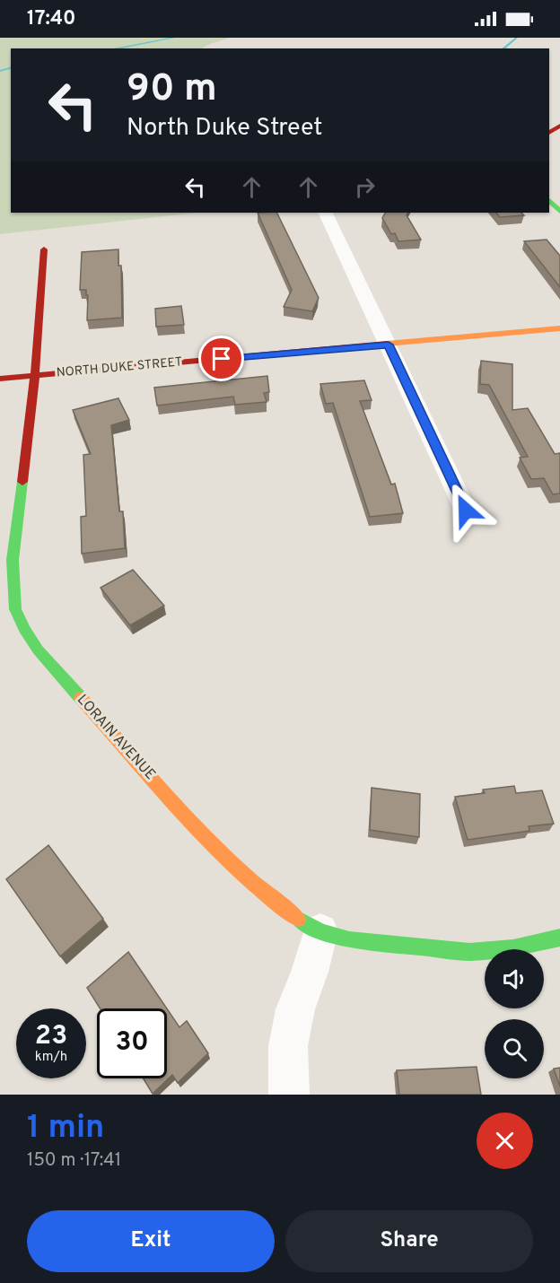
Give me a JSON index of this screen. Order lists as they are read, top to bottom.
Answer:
{
  "streets": {
    "main road": ["NORTH DUKE STREET", "LORAIN AVENUE"]
  },
  "crossings": [
    ["NORTH DUKE STREET", "LORAIN AVENUE"]
  ],
  "page": {
    "status": "17:40",
    "turn": ["90 m", "North Duke Street"],
    "speed": "23 km/h",
    "limit": "30",
    "heading": ["1 min", "150 m · 17:41"],
    "buttons": ["Exit", "Share"]
  }
}
